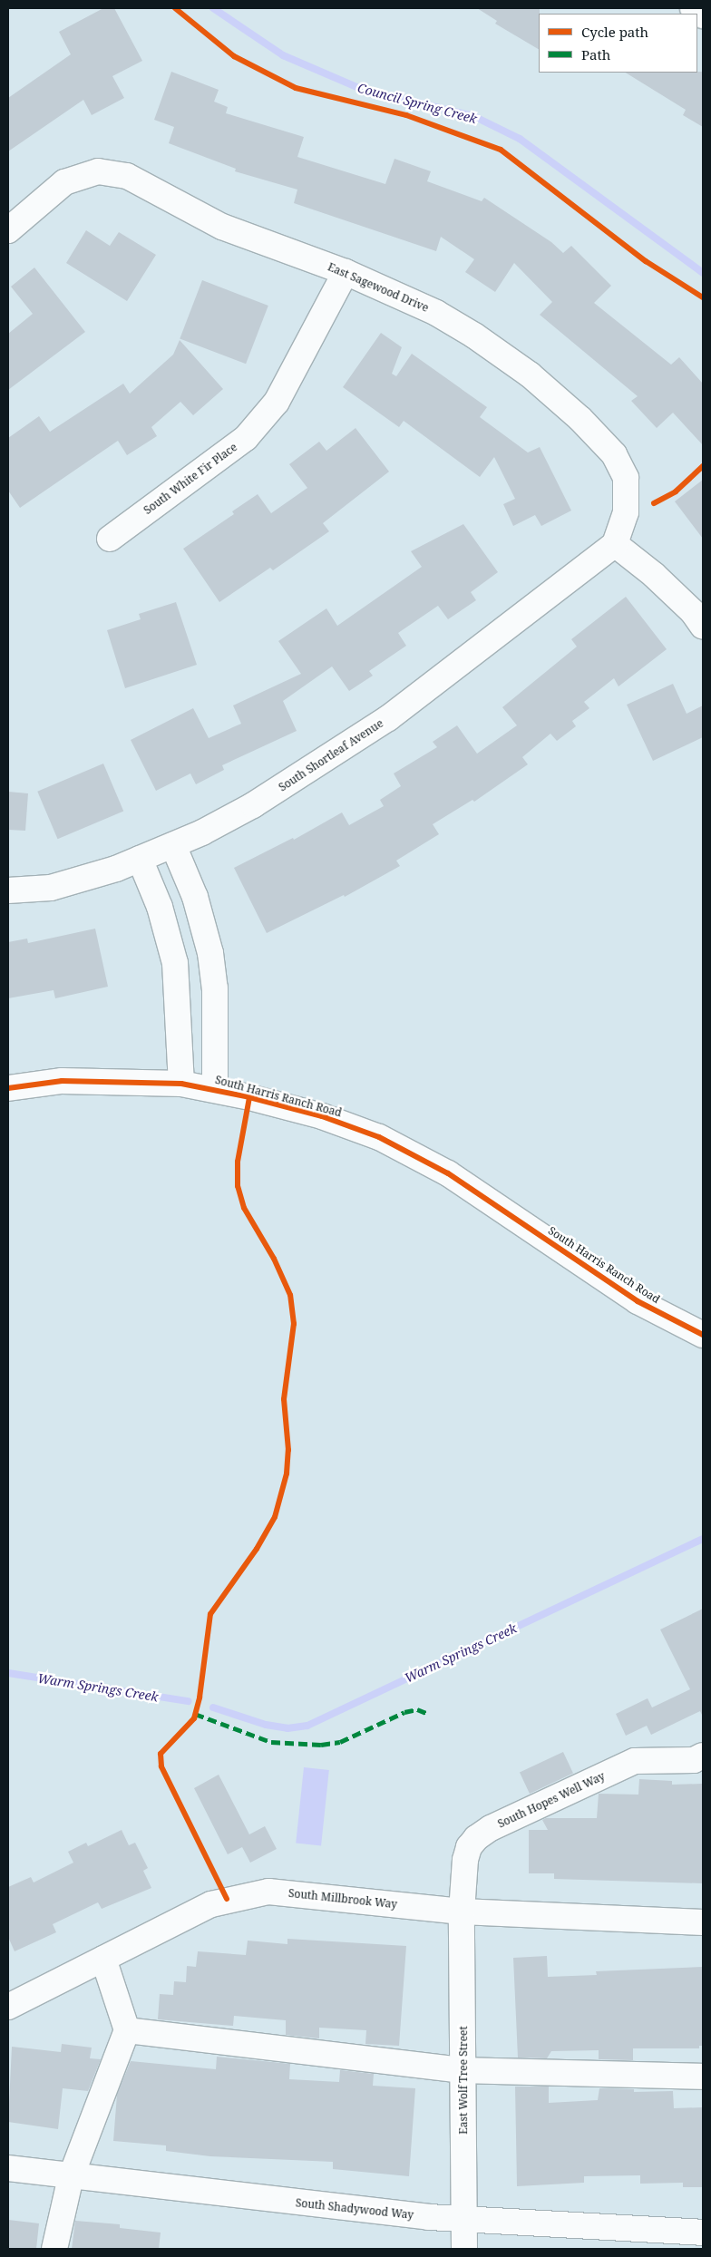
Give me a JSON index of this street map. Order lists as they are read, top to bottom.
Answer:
{
  "streets": {
    "street": [
      "East Sagewood Drive",
      "South White Fir Place",
      "South Shortleaf Avenue",
      "South Harris Ranch Road",
      "South Hopes Well Way",
      "South Millbrook Way",
      "East Wolf Tree Street",
      "South Shadywood Way"
    ]
  },
  "crossings": [
    ["East Sagewood Drive", "South White Fir Place"],
    ["East Sagewood Drive", "South Shortleaf Avenue"],
    ["South Hopes Well Way", "South Millbrook Way"],
    ["South Hopes Well Way", "East Wolf Tree Street"],
    ["South Millbrook Way", "East Wolf Tree Street"],
    ["East Wolf Tree Street", "South Shadywood Way"]
  ],
  "water": ["Council Spring Creek", "Warm Springs Creek"],
  "legend": ["Cycle path", "Path"]
}
